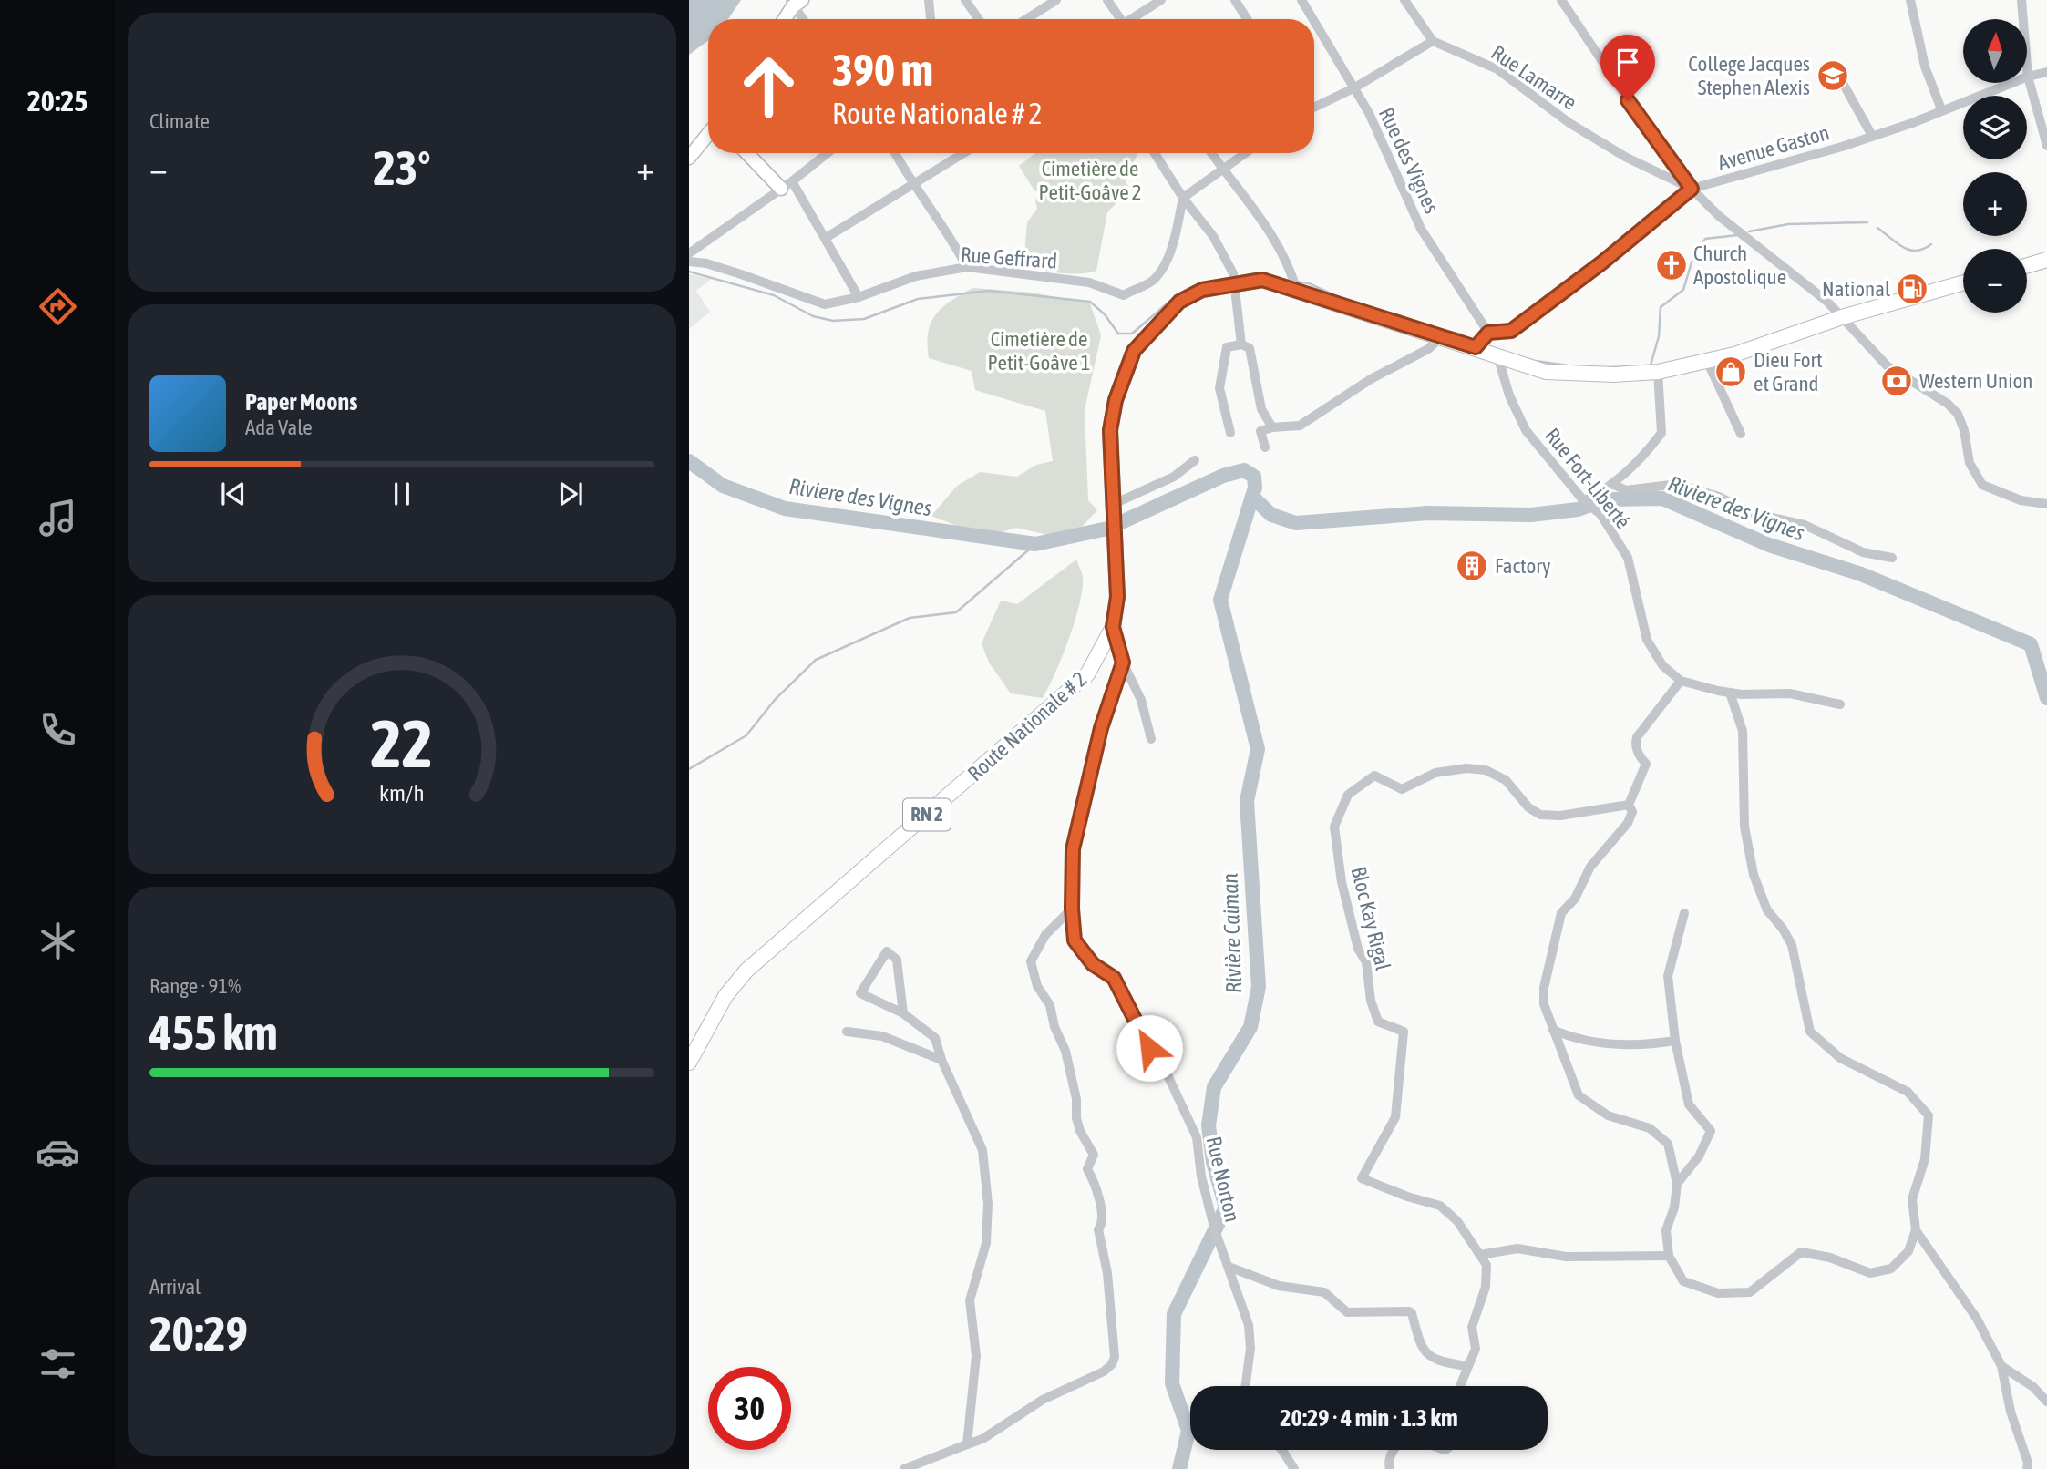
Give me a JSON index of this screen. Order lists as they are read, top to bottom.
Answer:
{
  "streets": {
    "main road": ["Route Nationale # 2", "RN 2"],
    "street": [
      "Rue Lamarre",
      "Avenue Gaston",
      "Rue des Vignes",
      "Rue Geffrard",
      "Rue Fort-Liberté",
      "Bloc Kay Rigal",
      "Rue Norton"
    ]
  },
  "crossings": [
    ["Rue Lamarre", "Avenue Gaston"],
    ["Avenue Gaston", "Rue des Vignes"],
    ["Rue Fort-Liberté", "RN 2"],
    ["Route Nationale # 2", "RN 2"]
  ],
  "water": ["Riviere des Vignes", "Rivière Caiman"],
  "parks": ["Cimetière de Petit-Goâve 2", "Cimetière de Petit-Goâve 1"],
  "places": {
    "school or university": ["College Jacques Stephen Alexis"],
    "church": ["Church Apostolique"],
    "fuel station": ["National"],
    "shop": ["Dieu Fort et Grand"],
    "bank": ["Western Union"],
    "building": ["Factory"]
  },
  "north": "top",
  "page": {
    "tabs": "20:25",
    "tile": [
      "Climate",
      ["Range · 91%", "455 km"],
      ["Arrival", "20:29"]
    ],
    "map_buttons": ["+", "−"],
    "turn": ["390 m", "Route Nationale # 2"],
    "heat": ["−", "23°", "+"],
    "song": ["Paper Moons", "Ada Vale"],
    "limit": "30",
    "trip": "20:29 · 4 min · 1.3 km",
    "gauge": ["22", "km/h"]
  }
}
